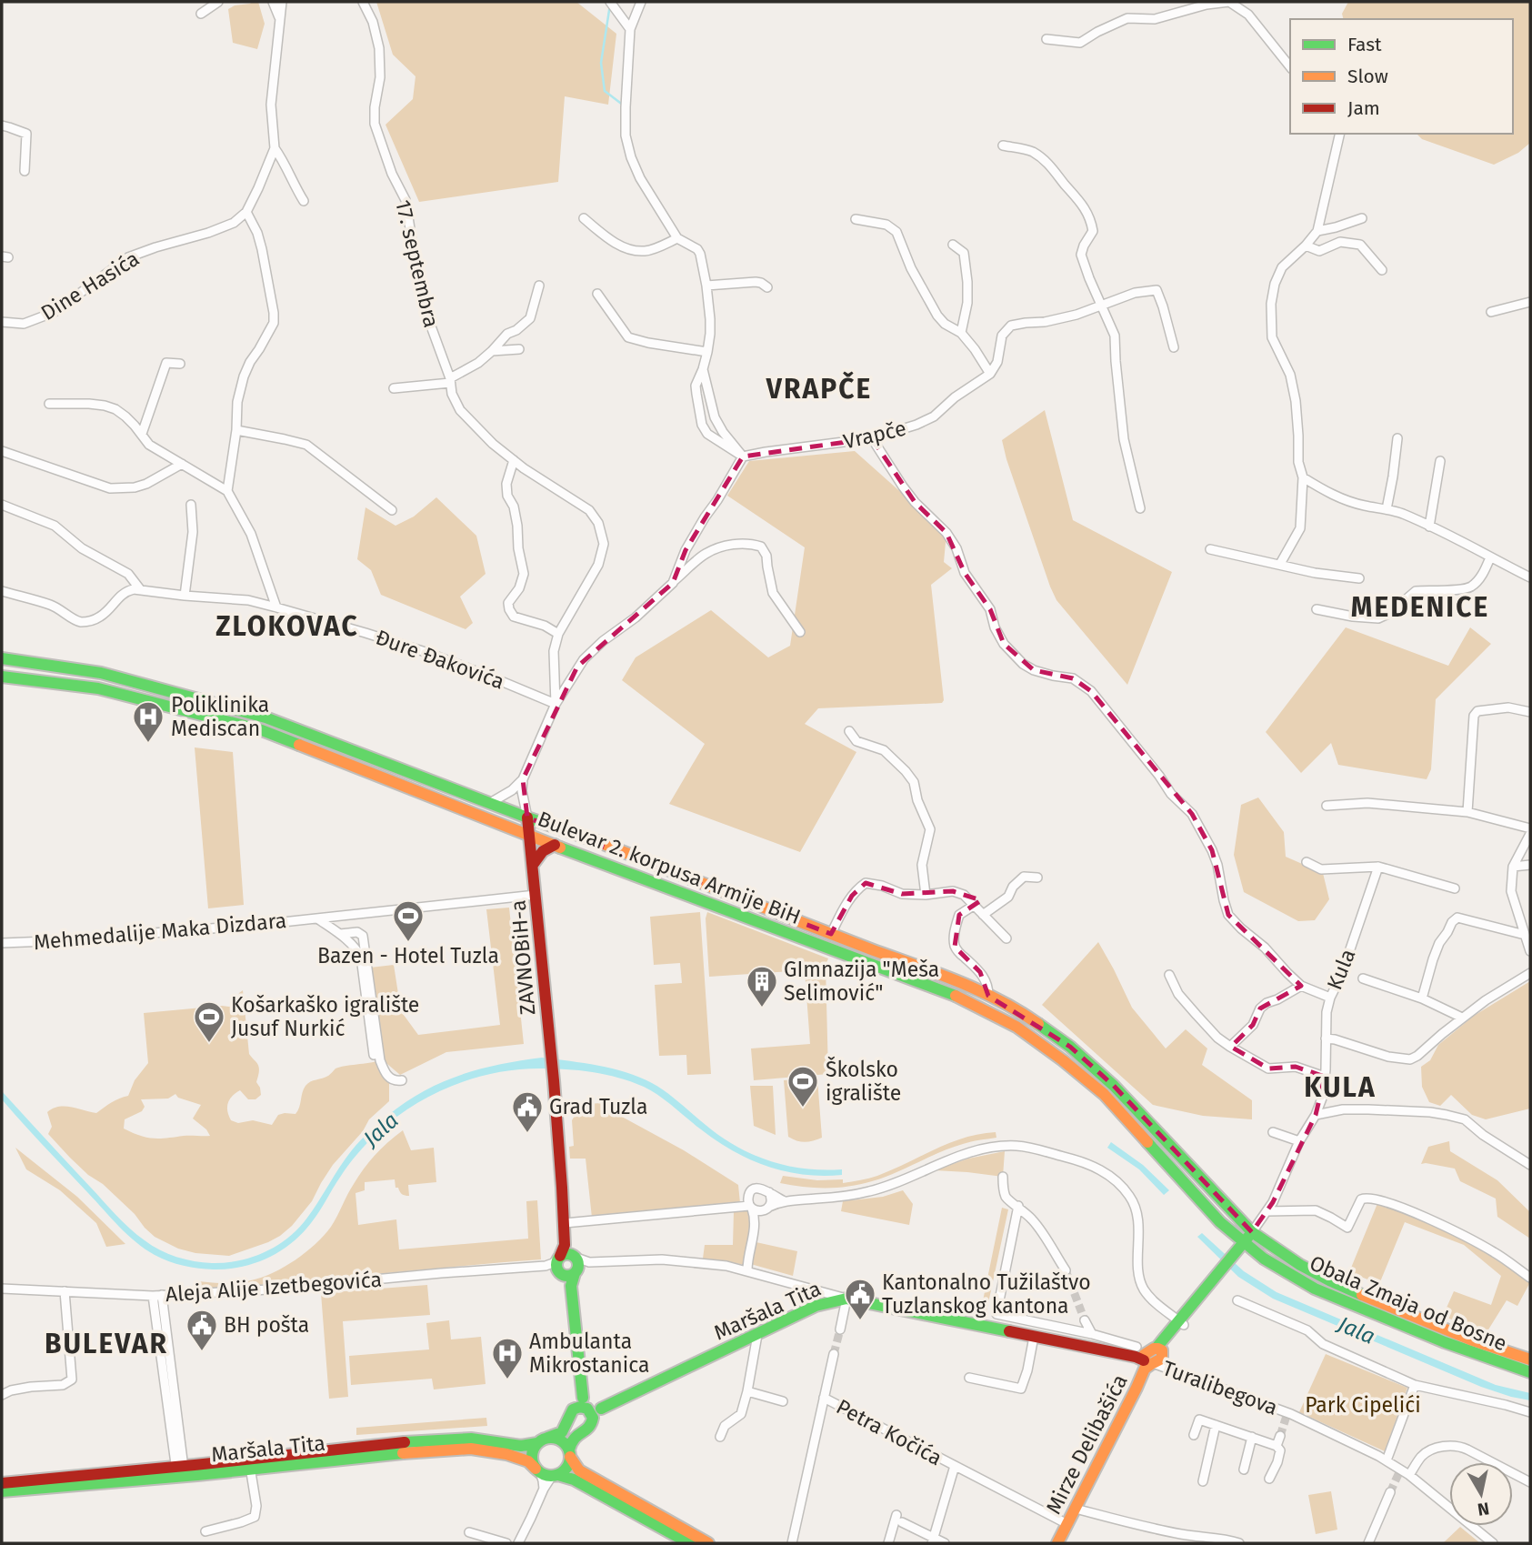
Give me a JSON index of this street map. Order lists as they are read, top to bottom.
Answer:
{
  "streets": {
    "main road": [
      "Bulevar 2. korpusa Armije BiH",
      "ZAVNOBiH-a",
      "Obala Zmaja od Bosne",
      "Maršala Tita",
      "Mirze Delibašića"
    ],
    "street": [
      "17. septembra",
      "Dine Hasića",
      "Vrapče",
      "Đure Đakovića",
      "Mehmedalije Maka Dizdara",
      "Kula",
      "Aleja Alije Izetbegovića",
      "Turalibegova",
      "Petra Kočića"
    ]
  },
  "crossings": [
    ["17. septembra", "Đure Đakovića"],
    ["17. septembra", "Bulevar 2. korpusa Armije BiH"],
    ["Bulevar 2. korpusa Armije BiH", "Kula"],
    ["Bulevar 2. korpusa Armije BiH", "Obala Zmaja od Bosne"],
    ["Bulevar 2. korpusa Armije BiH", "Mirze Delibašića"],
    ["Mehmedalije Maka Dizdara", "ZAVNOBiH-a"],
    ["Kula", "Obala Zmaja od Bosne"],
    ["Kula", "Mirze Delibašića"],
    ["Obala Zmaja od Bosne", "Mirze Delibašića"],
    ["Maršala Tita", "Turalibegova"],
    ["Maršala Tita", "Mirze Delibašića"],
    ["Turalibegova", "Mirze Delibašića"],
    ["Petra Kočića", "Mirze Delibašića"]
  ],
  "districts": [
    "VRAPČE",
    "MEDENICE",
    "ZLOKOVAC",
    "KULA",
    "BULEVAR"
  ],
  "water": ["Jala"],
  "parks": ["Park Cipelići"],
  "places": {
    "hospital": ["Poliklinika Mediscan", "Ambulanta Mikrostanica"],
    "sports": ["Bazen - Hotel Tuzla", "Košarkaško igralište Jusuf Nurkić", "Školsko igralište"],
    "building": ["GImnazija \"Meša Selimović\""],
    "public building": ["Grad Tuzla", "Kantonalno Tužilaštvo Tuzlanskog kantona", "BH pošta"]
  },
  "legend": ["Fast", "Slow", "Jam"],
  "north": "bottom"
}
